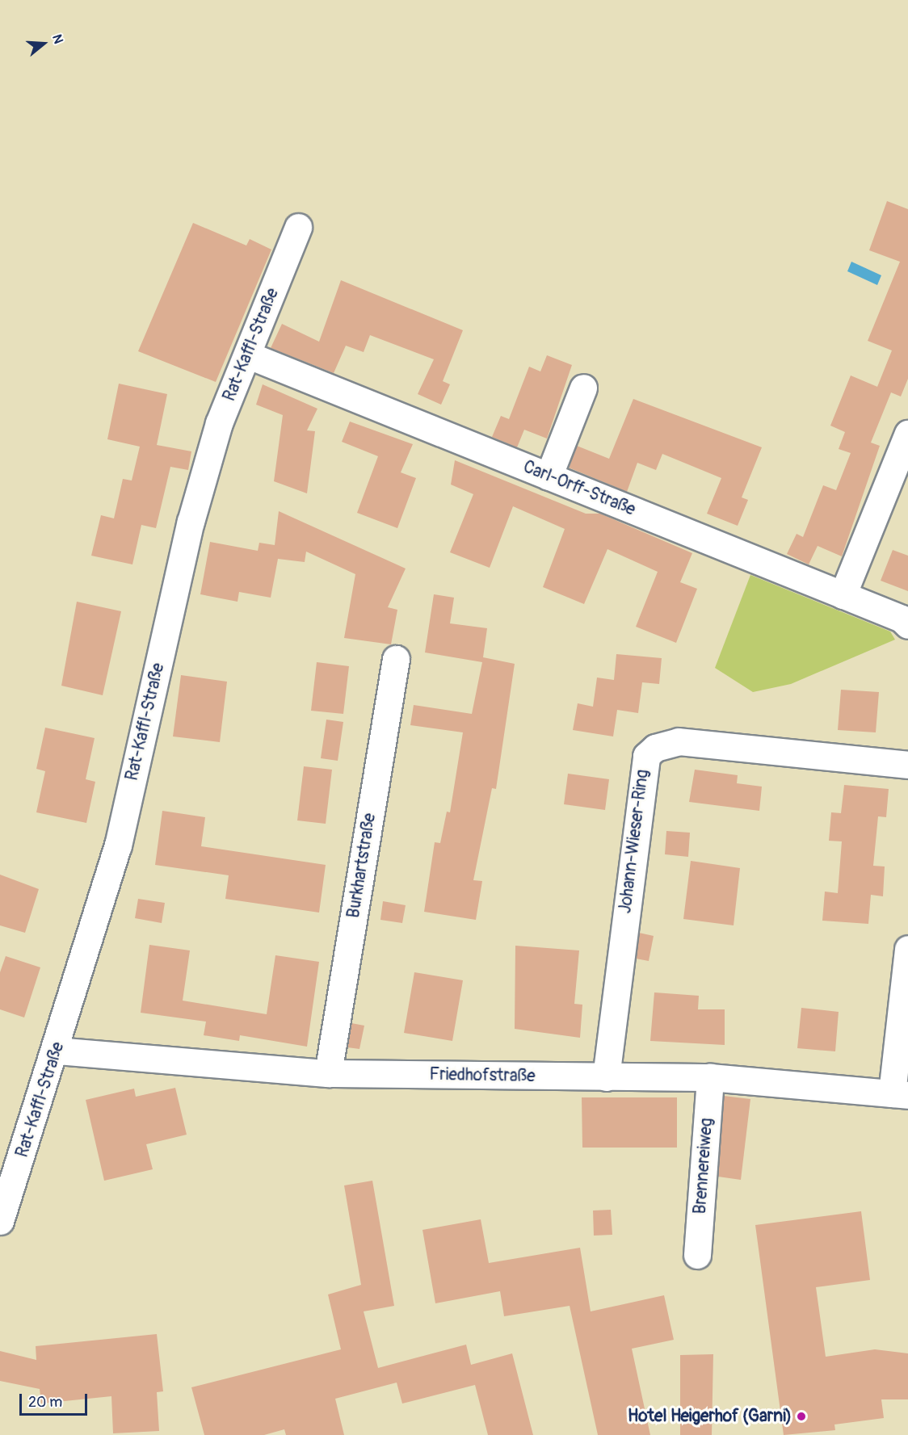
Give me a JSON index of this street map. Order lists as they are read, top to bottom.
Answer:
{
  "streets": {
    "street": [
      "Rat-Kaffl-Straße",
      "Carl-Orff-Straße",
      "Johann-Wieser-Ring",
      "Burkhartstraße",
      "Friedhofstraße",
      "Brennereiweg"
    ]
  },
  "crossings": [
    ["Rat-Kaffl-Straße", "Carl-Orff-Straße"],
    ["Rat-Kaffl-Straße", "Friedhofstraße"],
    ["Johann-Wieser-Ring", "Friedhofstraße"],
    ["Burkhartstraße", "Friedhofstraße"],
    ["Friedhofstraße", "Brennereiweg"]
  ],
  "places": ["Hotel Heigerhof (Garni)"],
  "scale_bar": "20 m",
  "north": "right"
}
